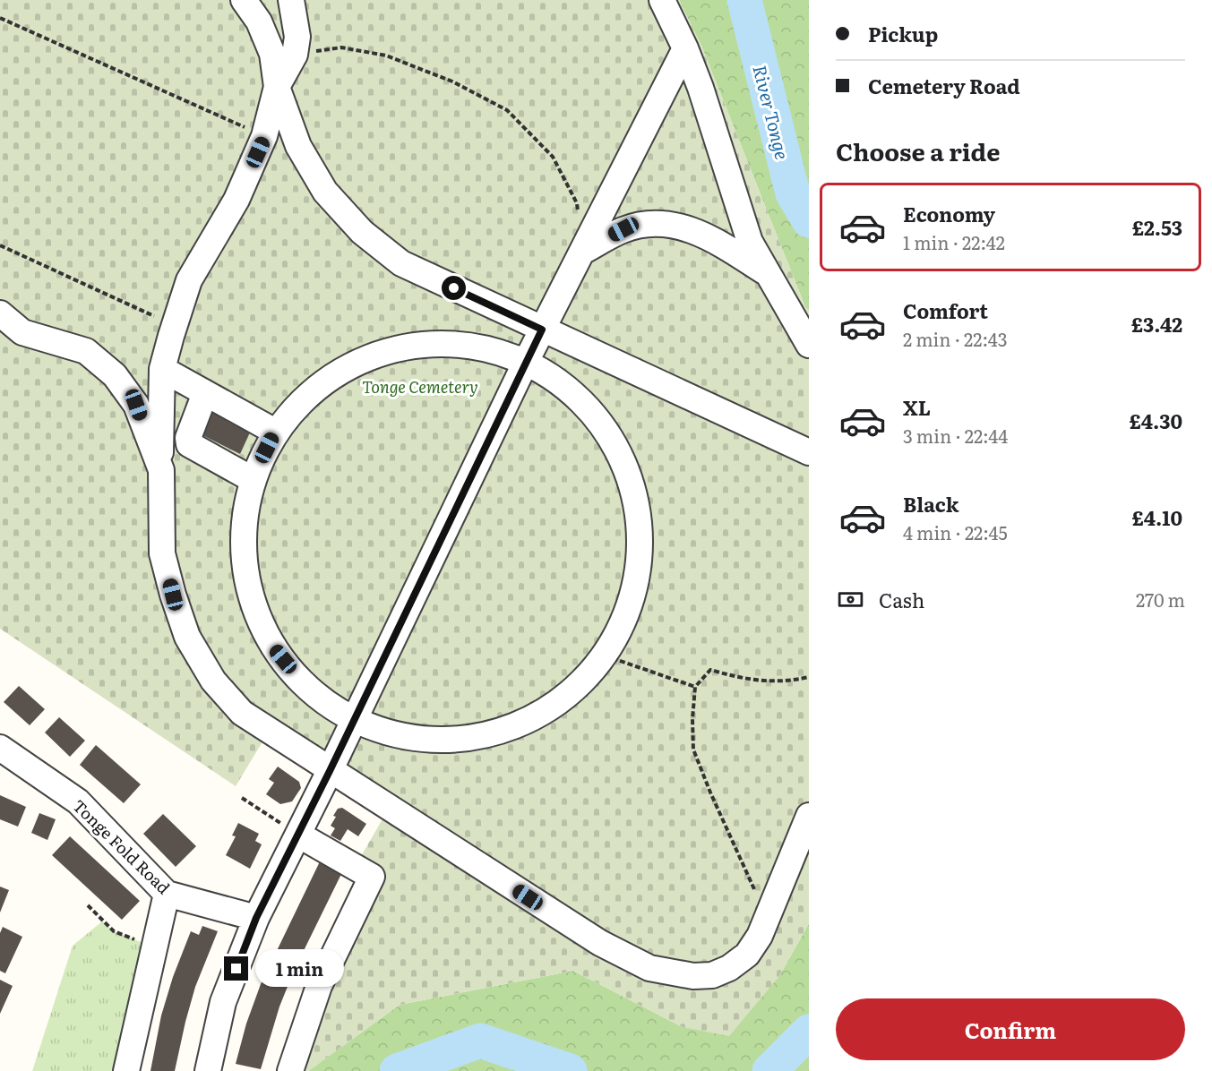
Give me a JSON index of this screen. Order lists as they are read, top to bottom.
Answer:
{
  "streets": {
    "street": ["Tonge Fold Road"]
  },
  "water": ["River Tonge"],
  "parks": ["Tonge Cemetery"],
  "page": {
    "banner": ["Pickup", "Cemetery Road"],
    "heading": "Choose a ride",
    "list": [
      {
        "name": "Economy",
        "note": "1 min · 22:42",
        "value": "£2.53"
      },
      {
        "name": "Comfort",
        "note": "2 min · 22:43",
        "value": "£3.42"
      },
      {
        "name": "XL",
        "note": "3 min · 22:44",
        "value": "£4.30"
      },
      {
        "name": "Black",
        "note": "4 min · 22:45",
        "value": "£4.10"
      }
    ],
    "pay": ["Cash", "270 m"],
    "bubble": "1 min",
    "buttons": "Confirm"
  }
}
